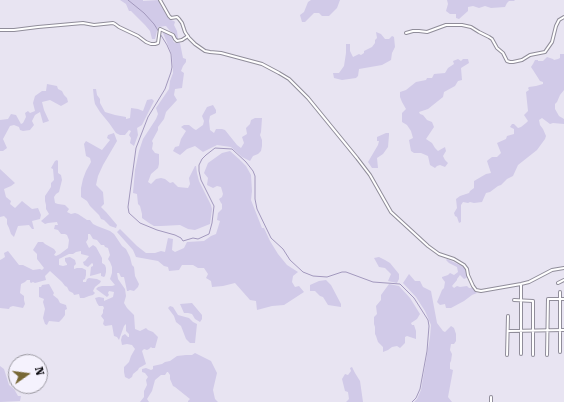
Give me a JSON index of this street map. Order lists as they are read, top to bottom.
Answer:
{
  "north": "right"
}
